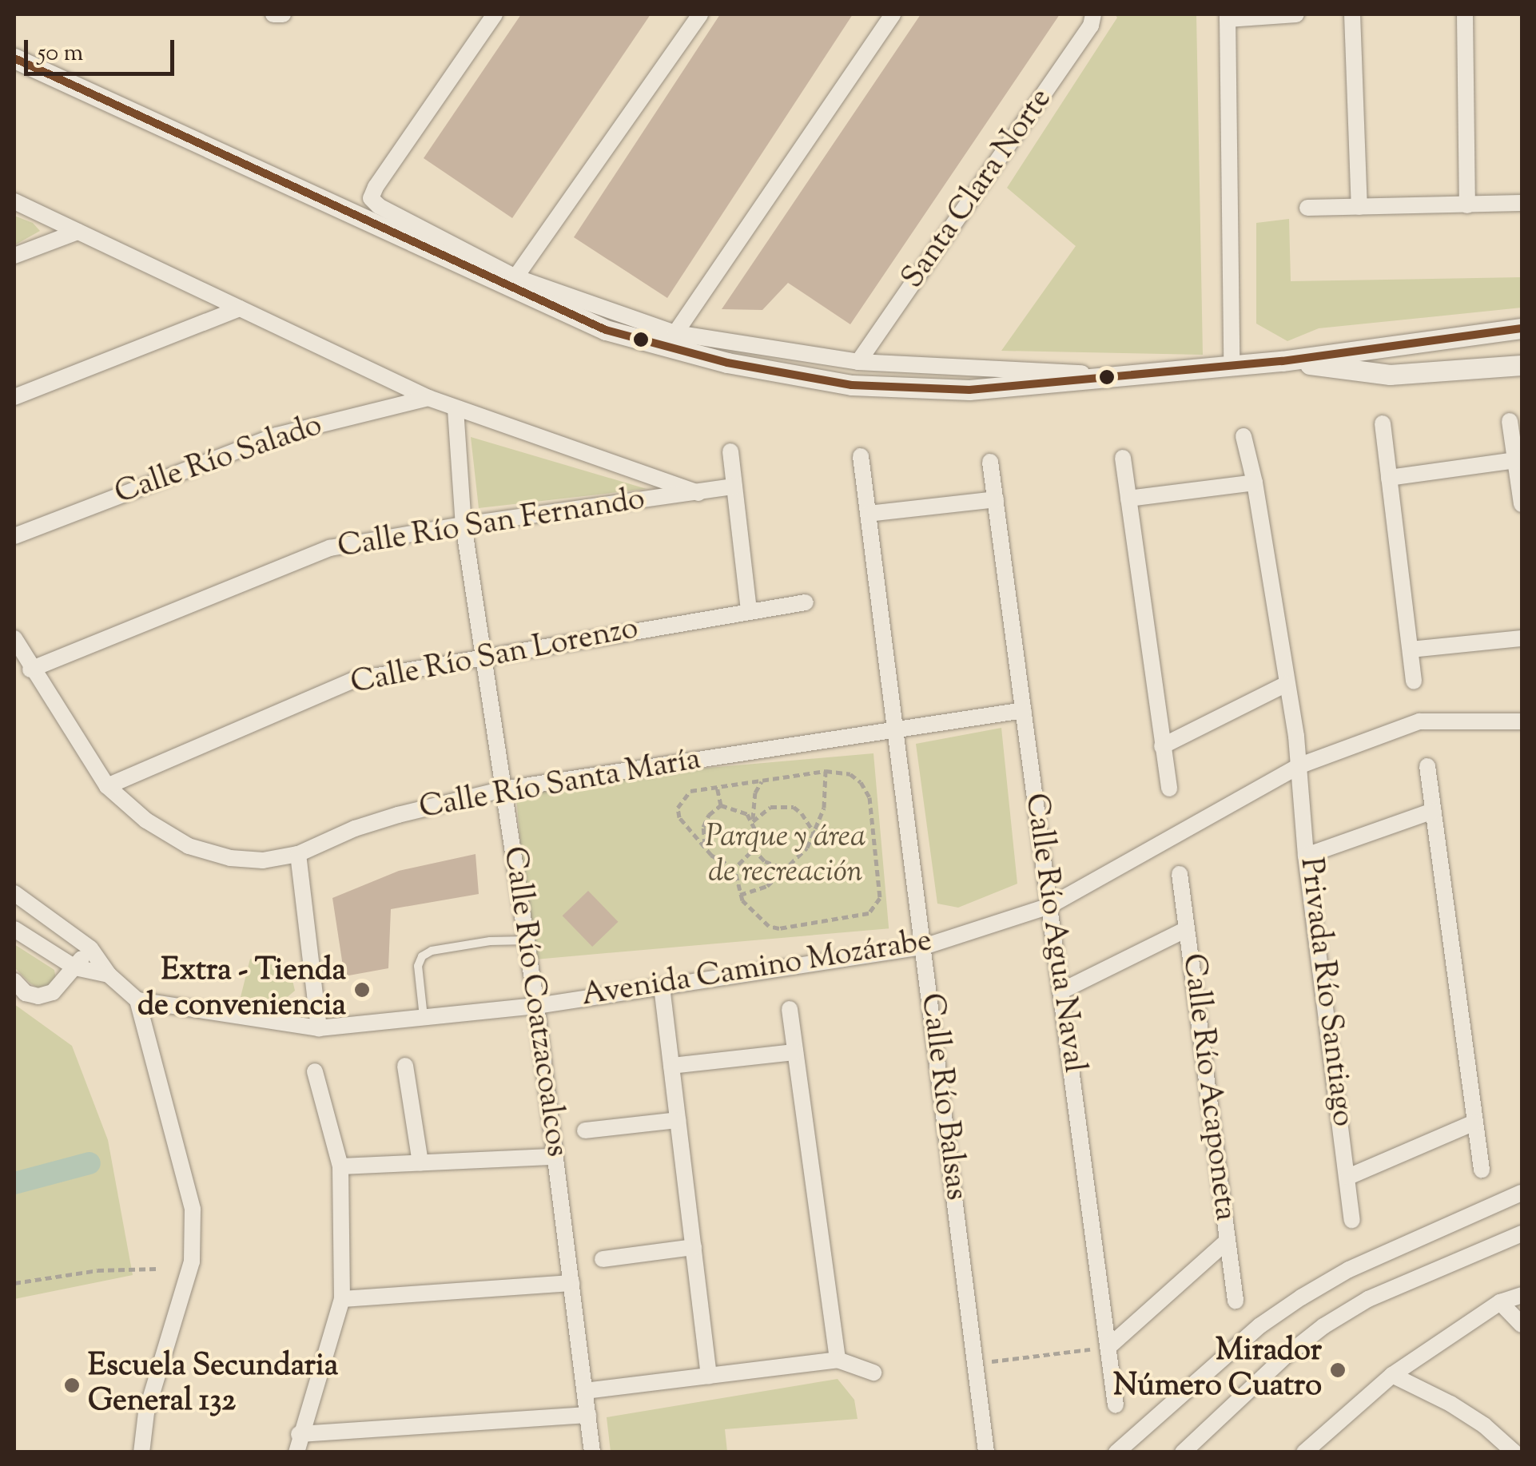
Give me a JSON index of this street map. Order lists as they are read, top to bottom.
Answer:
{
  "streets": {
    "street": [
      "Santa Clara Norte",
      "Calle Río Salado",
      "Calle Río San Fernando",
      "Calle Río San Lorenzo",
      "Calle Río Santa María",
      "Calle Río Agua Naval",
      "Avenida Camino Mozárabe",
      "Privada Río Santiago",
      "Calle Río Coatzacoalcos",
      "Calle Río Acaponeta",
      "Calle Río Balsas"
    ]
  },
  "crossings": [
    ["Calle Río San Fernando", "Calle Río Santa María"],
    ["Calle Río San Fernando", "Calle Río Coatzacoalcos"],
    ["Calle Río San Lorenzo", "Calle Río Santa María"],
    ["Calle Río San Lorenzo", "Calle Río Coatzacoalcos"],
    ["Calle Río Santa María", "Calle Río Agua Naval"],
    ["Calle Río Santa María", "Calle Río Coatzacoalcos"],
    ["Calle Río Santa María", "Calle Río Balsas"],
    ["Calle Río Agua Naval", "Avenida Camino Mozárabe"],
    ["Avenida Camino Mozárabe", "Privada Río Santiago"],
    ["Avenida Camino Mozárabe", "Calle Río Coatzacoalcos"],
    ["Avenida Camino Mozárabe", "Calle Río Balsas"]
  ],
  "parks": ["Parque y área de recreación"],
  "places": ["Extra - Tienda de conveniencia", "Mirador Número Cuatro", "Escuela Secundaria General 132"],
  "scale_bar": "50 m"
}
